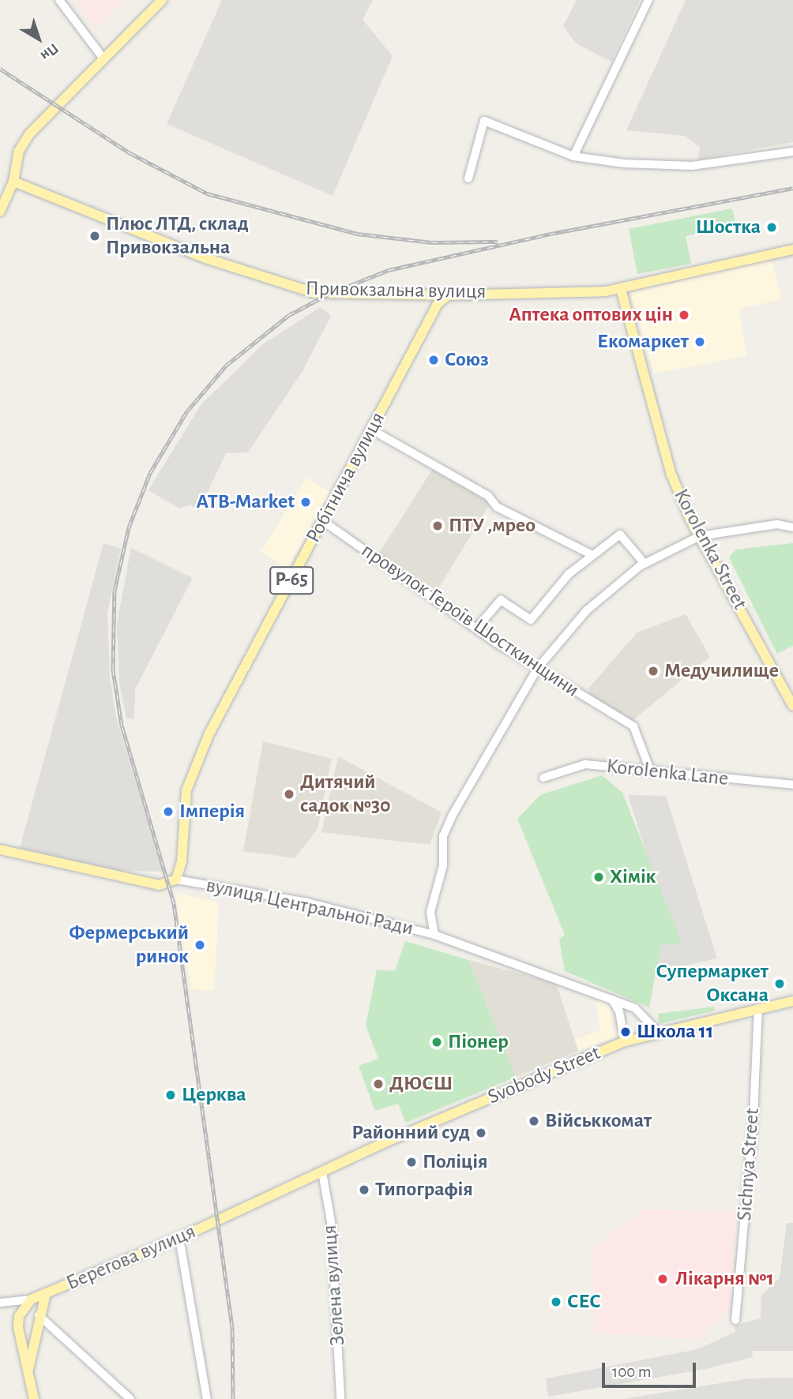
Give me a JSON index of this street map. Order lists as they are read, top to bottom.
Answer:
{
  "streets": {
    "main road": [
      "Привокзальна вулиця",
      "Робітнича вулиця",
      "Korolenka Street",
      "Р-65",
      "вулиця Центральної Ради",
      "Svobody Street",
      "Берегова вулиця"
    ],
    "street": [
      "провулок Героїв Шосткинщини",
      "Korolenka Lane",
      "Sichnya Street",
      "Зелена вулиця"
    ]
  },
  "crossings": [
    ["Привокзальна вулиця", "Робітнича вулиця"],
    ["Привокзальна вулиця", "Korolenka Street"],
    ["Робітнича вулиця", "провулок Героїв Шосткинщини"],
    ["Робітнича вулиця", "вулиця Центральної Ради"],
    ["провулок Героїв Шосткинщини", "Korolenka Lane"],
    ["вулиця Центральної Ради", "Svobody Street"],
    ["Svobody Street", "Sichnya Street"],
    ["Svobody Street", "Берегова вулиця"],
    ["Svobody Street", "Зелена вулиця"]
  ],
  "places": [
    "Шостка",
    "Плюс ЛТД, склад Привокзальна",
    "Аптека оптових цін",
    "Екомаркет",
    "Союз",
    "ATB-Market",
    "ПТУ ,мрео",
    "Медучилище",
    "Дитячий садок №30",
    "Імперія",
    "Хімік",
    "Фермерський ринок",
    "Супермаркет Оксана",
    "Школа 11",
    "Піонер",
    "ДЮСШ",
    "Церква",
    "Військкомат",
    "Районний суд",
    "Поліція",
    "Типографія",
    "Лікарня №1",
    "СЕС"
  ],
  "scale_bar": "100 m",
  "north": "bottom right"
}
